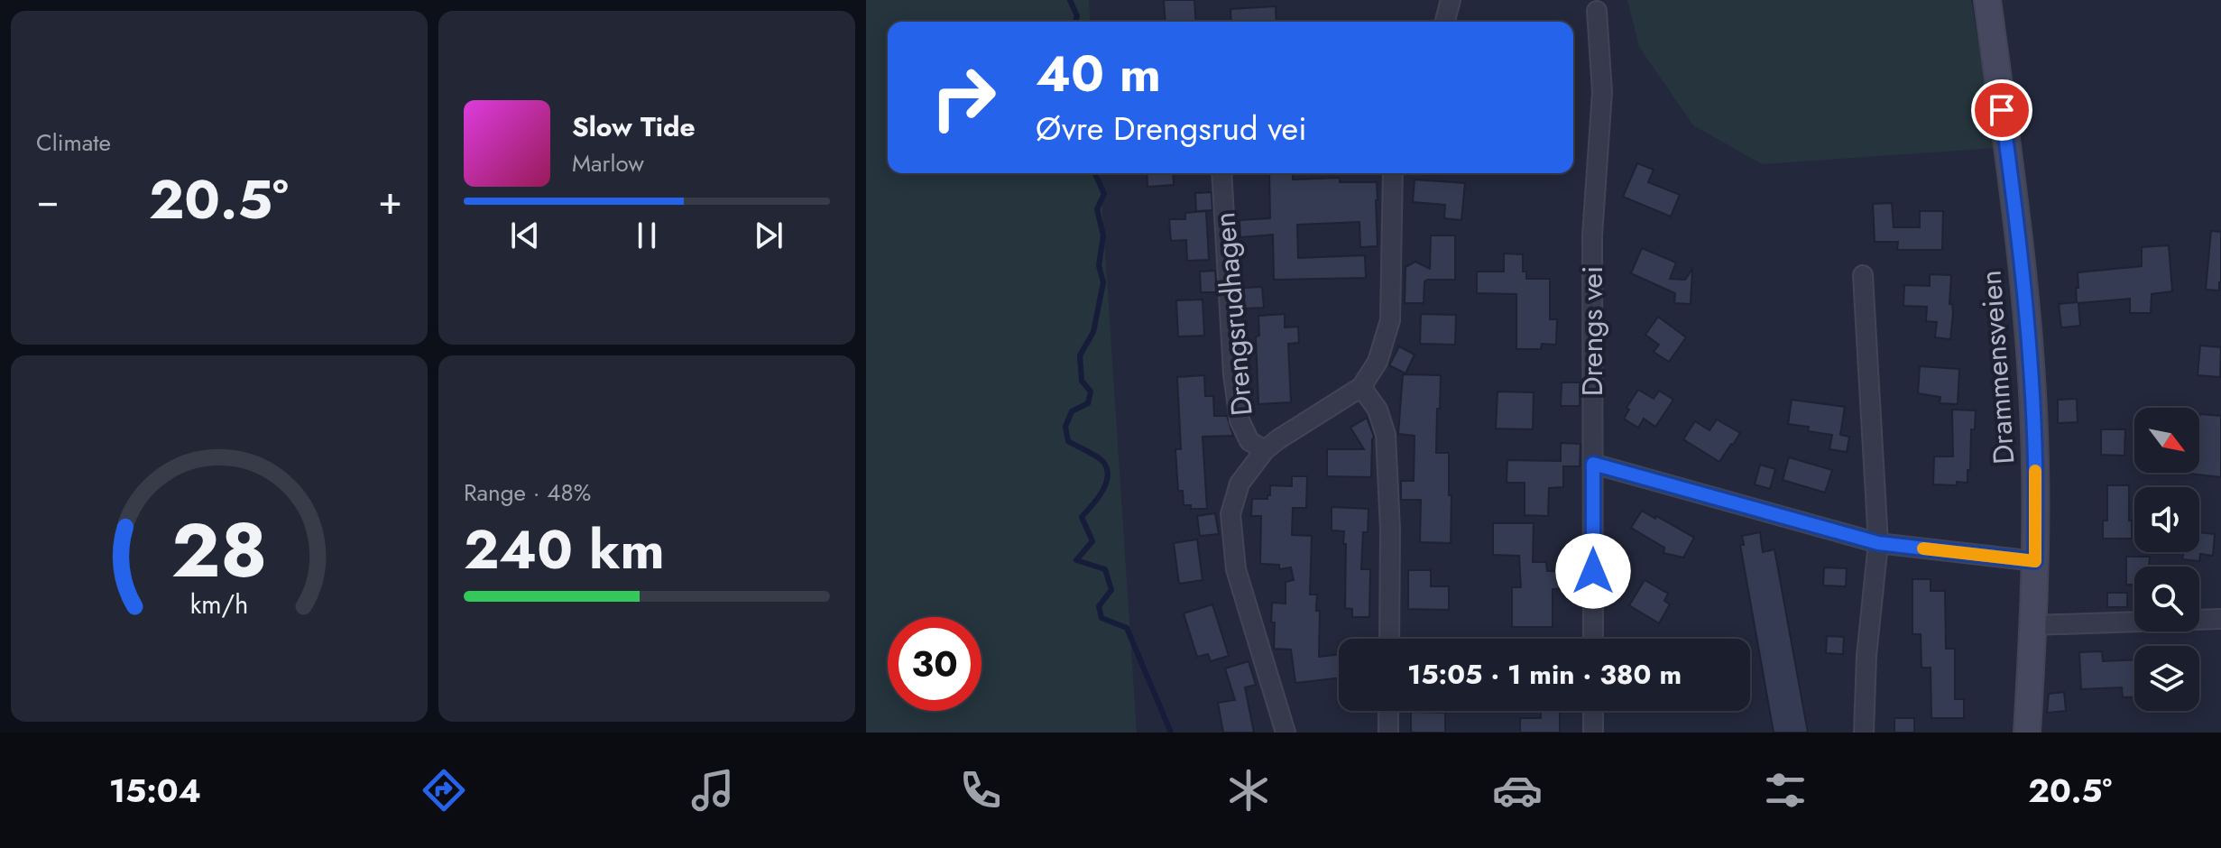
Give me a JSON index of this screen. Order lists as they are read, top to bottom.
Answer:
{
  "streets": {
    "main road": ["Drammensveien"],
    "street": ["Drengsrudhagen", "Drengs vei"]
  },
  "north": "bottom right",
  "page": {
    "tile": [
      "Climate",
      ["Range · 48%", "240 km"]
    ],
    "turn": ["40 m", "Øvre Drengsrud vei"],
    "song": ["Slow Tide", "Marlow"],
    "heat": ["−", "20.5°", "+"],
    "limit": "30",
    "trip": "15:05 · 1 min · 380 m",
    "tabs": ["15:04", "20.5°"],
    "gauge": ["28", "km/h"]
  }
}
